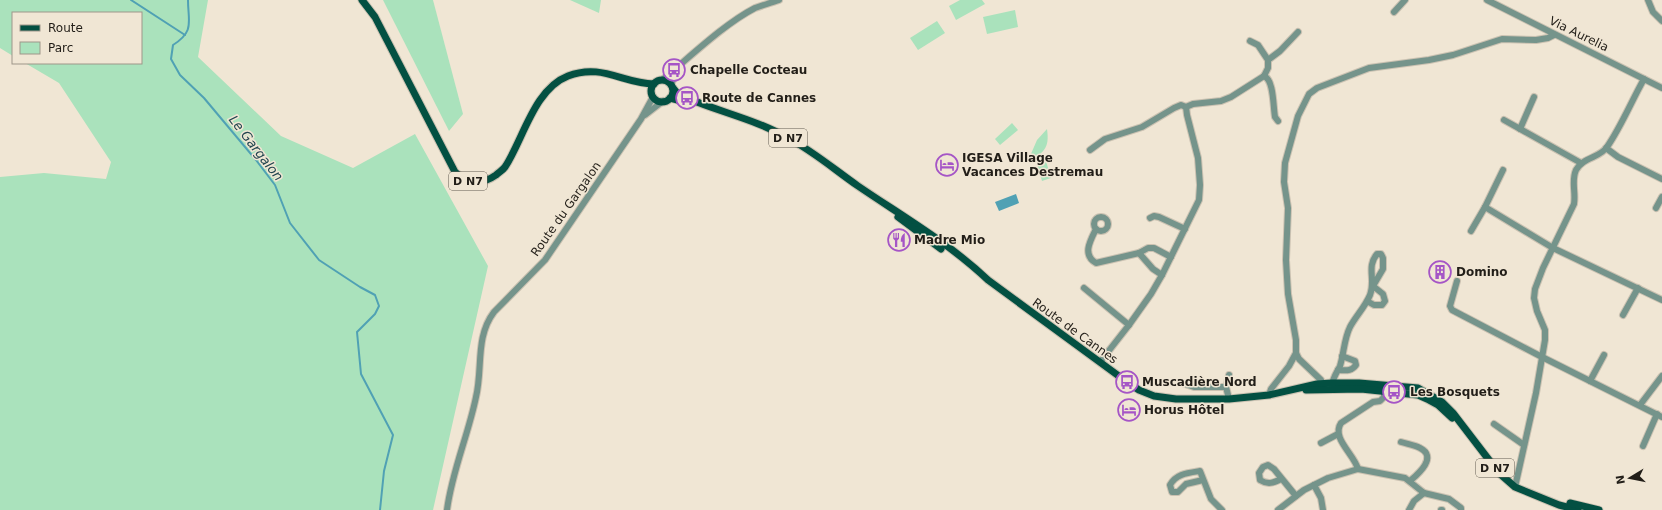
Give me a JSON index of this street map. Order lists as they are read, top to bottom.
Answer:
{
  "streets": {
    "main road": ["D N7", "Route de Cannes"],
    "street": ["Via Aurelia", "Route du Gargalon"]
  },
  "crossings": [
    ["D N7", "Route du Gargalon"],
    ["D N7", "Route de Cannes"],
    ["Route du Gargalon", "Route de Cannes"]
  ],
  "water": ["Le Gargalon"],
  "places": {
    "bus stop": [
      "Chapelle Cocteau",
      "Route de Cannes",
      "Muscadière Nord",
      "Les Bosquets"
    ],
    "hotel": ["IGESA Village Vacances Destremau", "Horus Hôtel"],
    "restaurant": ["Madre Mio"],
    "building": ["Domino"]
  },
  "legend": ["Route", "Parc"],
  "north": "left"
}
